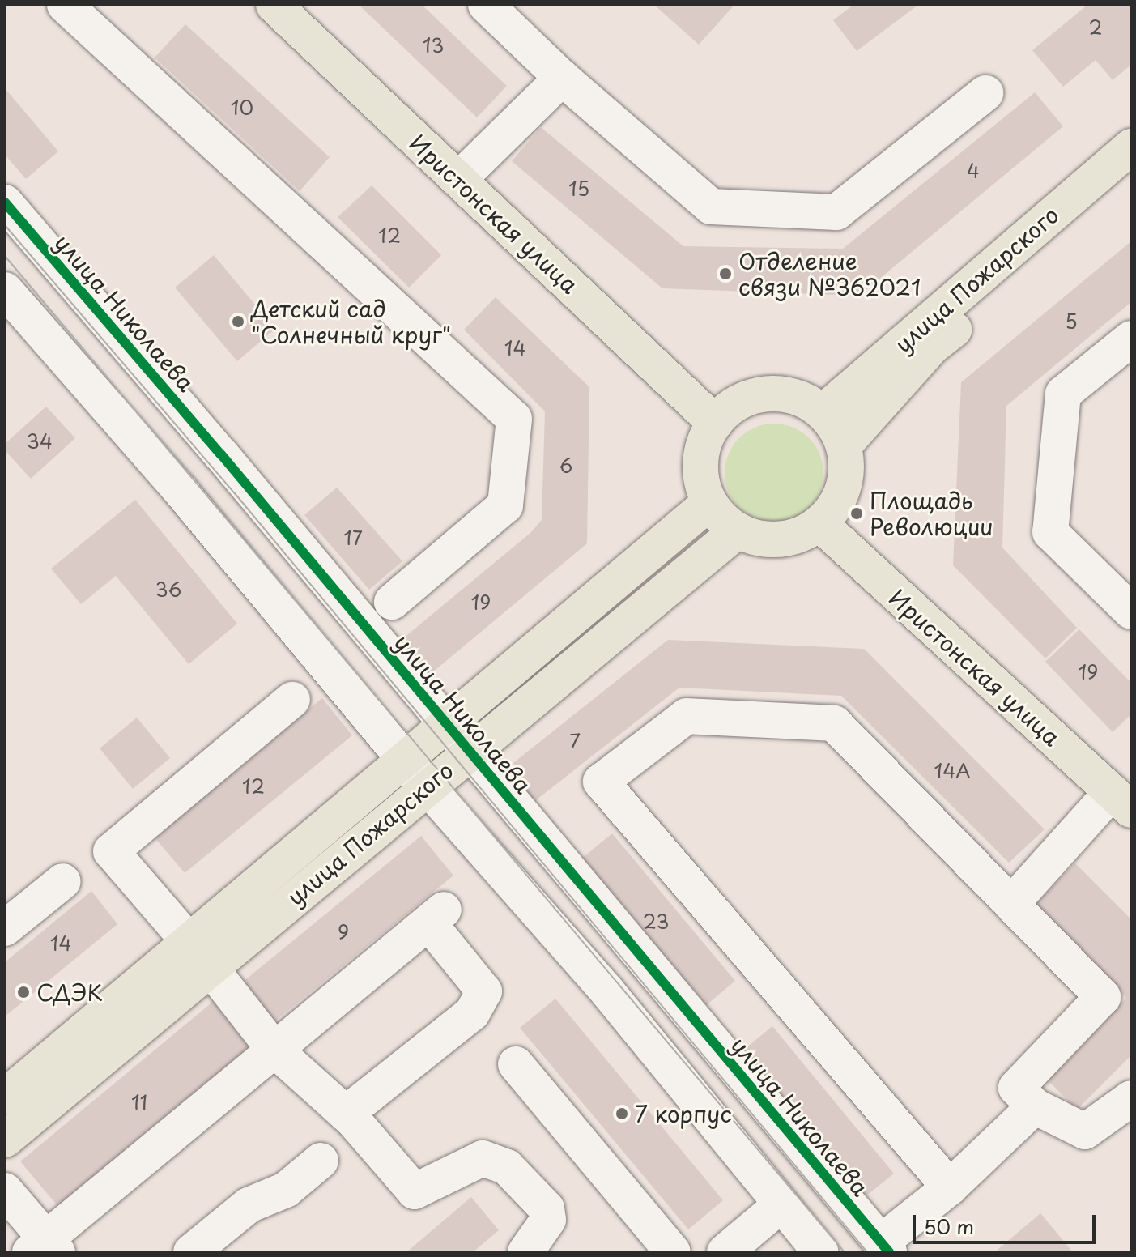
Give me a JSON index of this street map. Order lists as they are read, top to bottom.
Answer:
{
  "streets": {
    "main road": ["Иристонская улица", "улица Пожарского"],
    "street": ["улица Николаева"]
  },
  "crossings": [
    ["Иристонская улица", "улица Пожарского"],
    ["улица Пожарского", "улица Николаева"]
  ],
  "places": [
    "Отделение связи №362021",
    "Детский сад \"Солнечный круг\"",
    "Площадь Революции",
    "СДЭК",
    "7 корпус"
  ],
  "house_numbers": [
    "2",
    "13",
    "10",
    "4",
    "15",
    "12",
    "5",
    "14",
    "34",
    "6",
    "17",
    "36",
    "19",
    "19",
    "7",
    "14А",
    "12",
    "23",
    "9",
    "14",
    "11"
  ],
  "scale_bar": "50 m"
}
